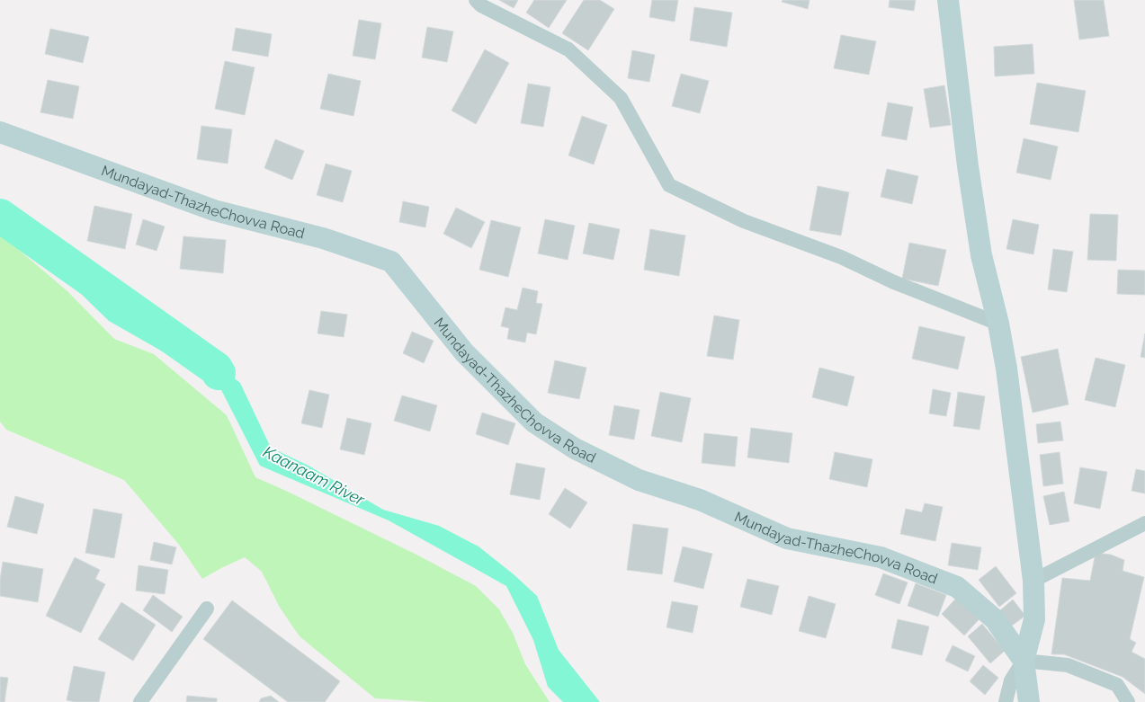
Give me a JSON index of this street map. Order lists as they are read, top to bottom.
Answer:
{
  "streets": {
    "main road": ["Mundayad-ThazheChovva Road"]
  },
  "water": ["Kaanaam River"]
}
